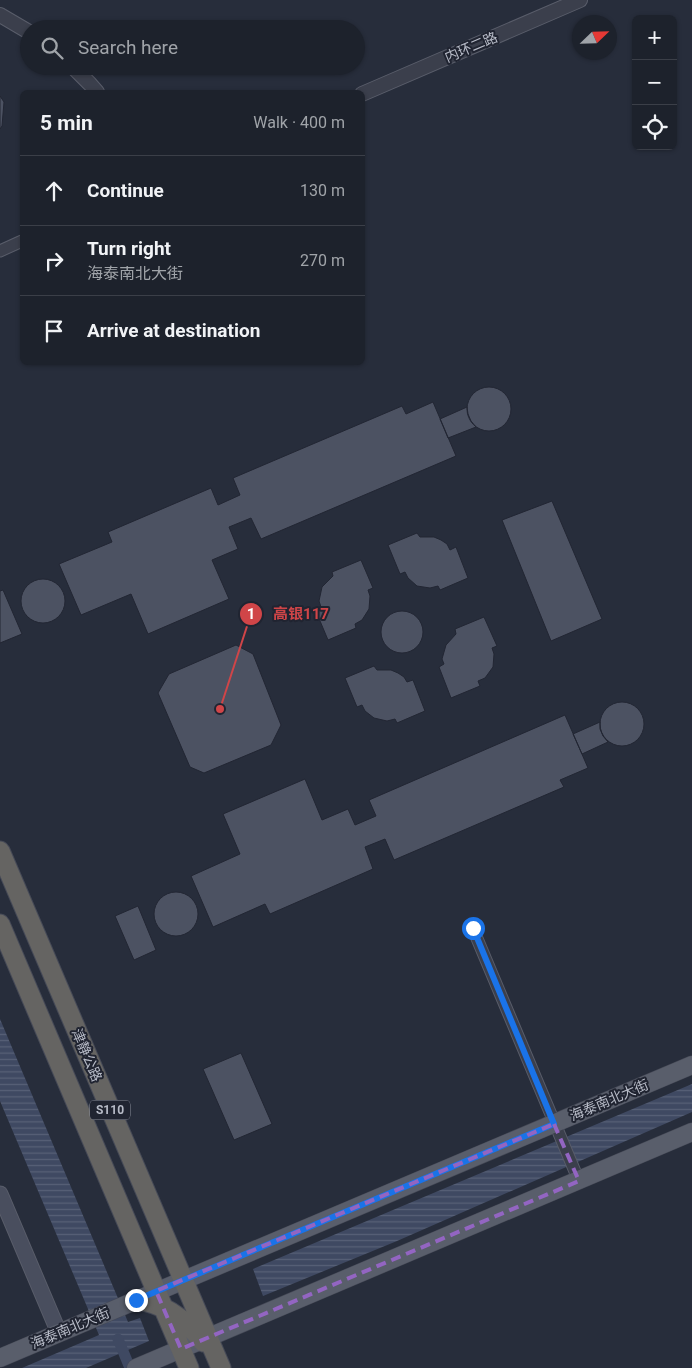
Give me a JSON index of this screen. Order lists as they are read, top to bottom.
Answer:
{
  "streets": {
    "highway": ["津静公路", "S110"],
    "main road": ["海泰南北大街"],
    "street": ["内环二路"]
  },
  "crossings": [
    ["津静公路", "海泰南北大街"]
  ],
  "places": ["高银117"],
  "north": "top right",
  "page": {
    "map_buttons": ["+", "−"],
    "search": "Search here",
    "heading": ["5 min", "Walk · 400 m"],
    "list": [
      ["Continue", "130 m"],
      ["Turn right", "海泰南北大街", "270 m"],
      "Arrive at destination"
    ]
  }
}
